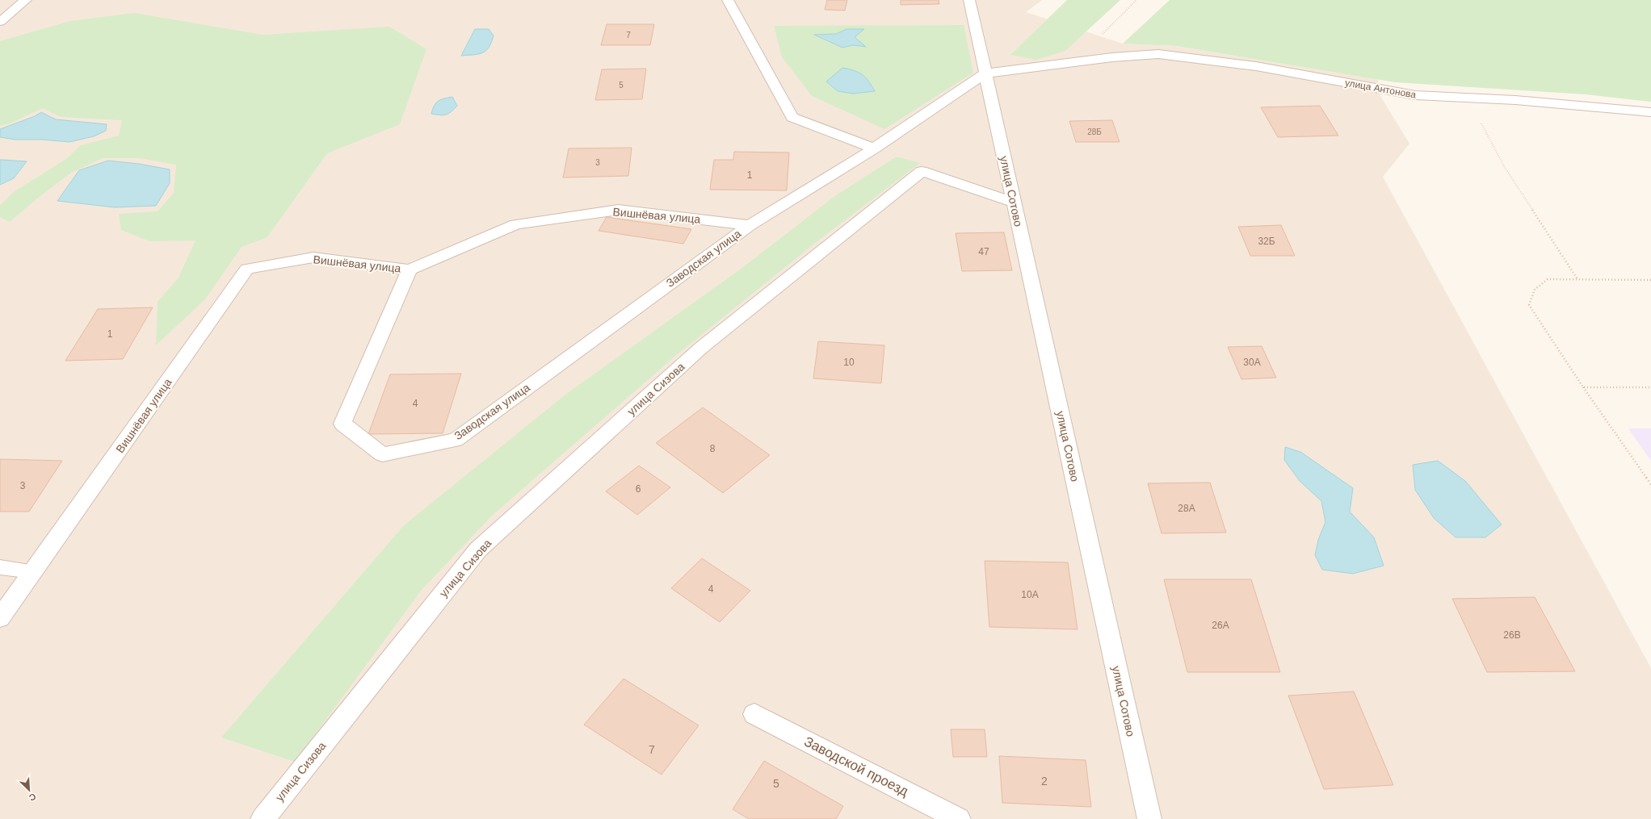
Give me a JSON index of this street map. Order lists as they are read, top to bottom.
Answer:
{
  "streets": {
    "street": [
      "улица Антонова",
      "улица Сотово",
      "Вишнёвая улица",
      "Заводская улица",
      "улица Сизова",
      "Заводской проезд"
    ]
  },
  "crossings": [
    ["улица Антонова", "улица Сотово"],
    ["улица Сотово", "улица Сизова"],
    ["Вишнёвая улица", "Заводская улица"]
  ],
  "house_numbers": [
    "7",
    "5",
    "28Б",
    "3",
    "1",
    "32Б",
    "47",
    "1",
    "10",
    "30А",
    "4",
    "8",
    "3",
    "6",
    "28А",
    "4",
    "10А",
    "26А",
    "26В",
    "7",
    "2",
    "5"
  ],
  "north": "bottom right"
}
